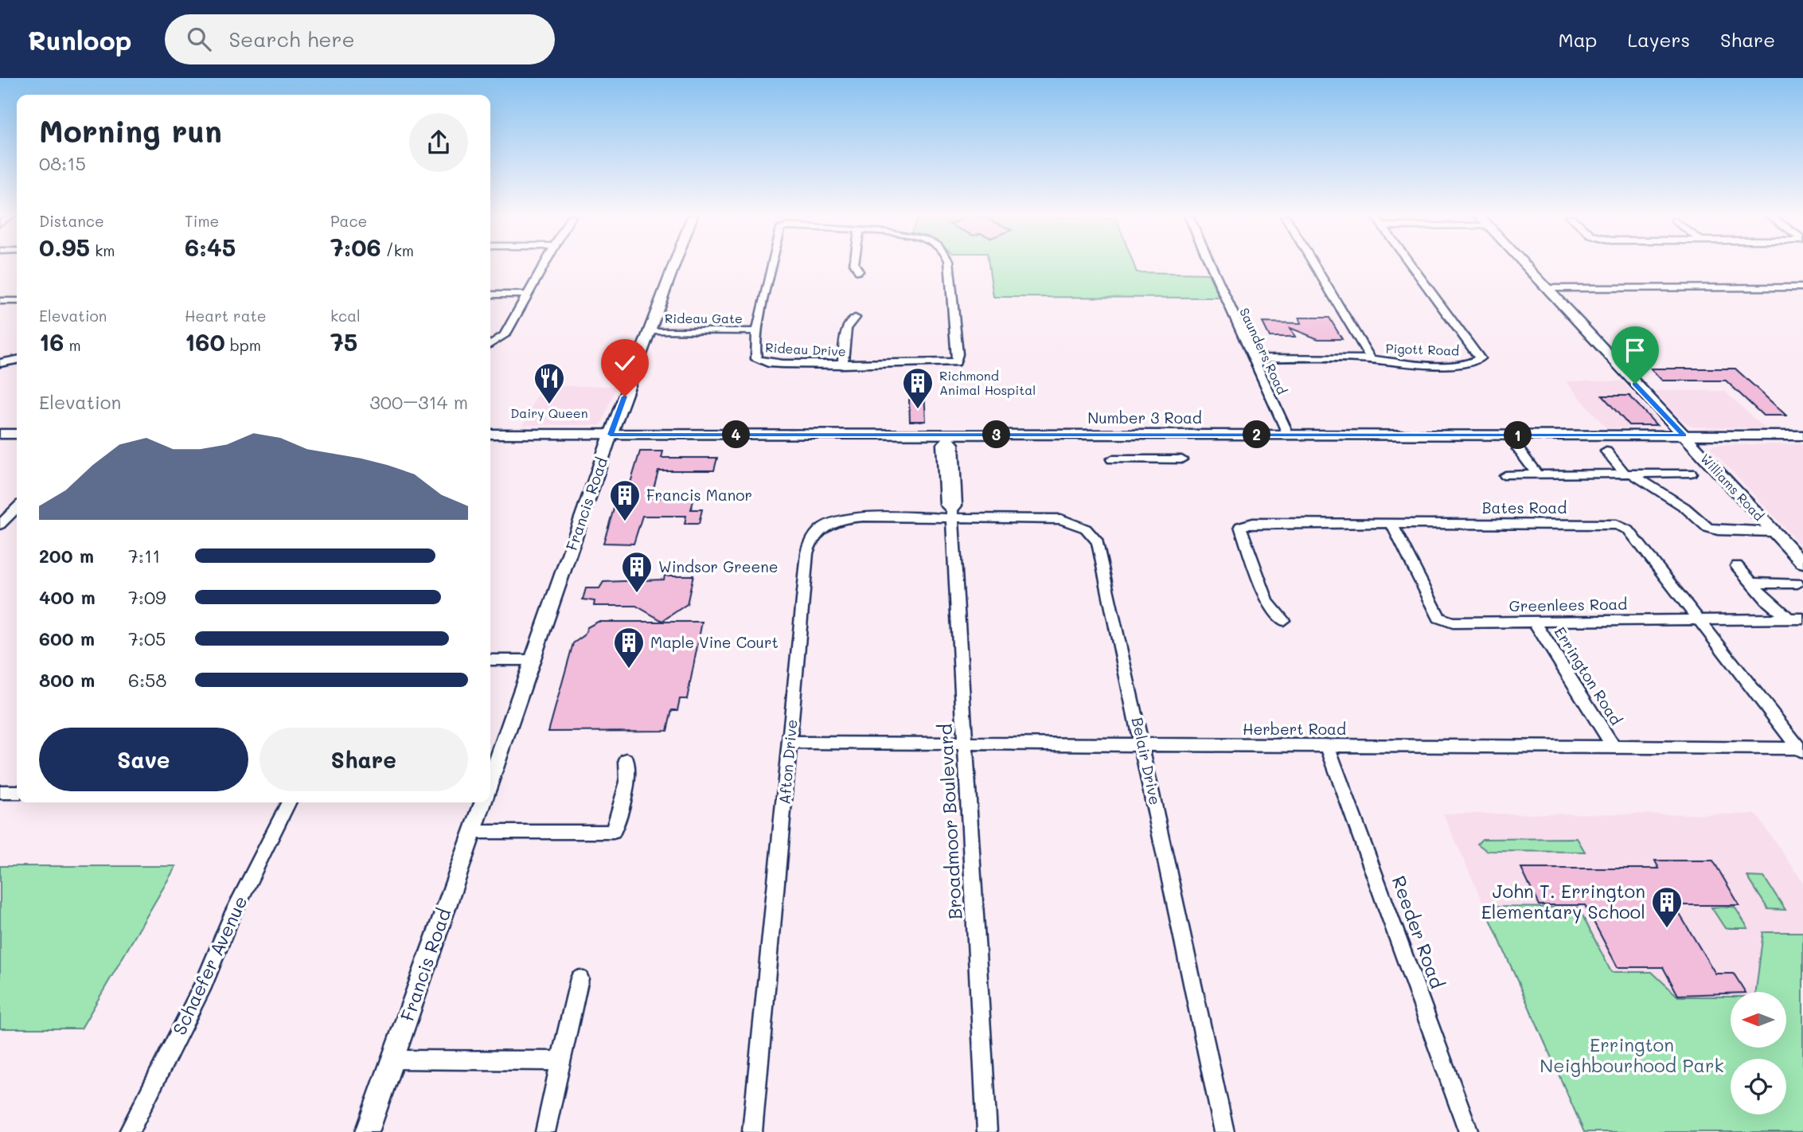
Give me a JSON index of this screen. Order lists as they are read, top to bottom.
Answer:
{
  "streets": {
    "main road": ["Number 3 Road"],
    "street": [
      "Rideau Gate",
      "Rideau Drive",
      "Pigott Road",
      "Saunders Road",
      "Williams Road",
      "Francis Road",
      "Bates Road",
      "Greenlees Road",
      "Errington Road",
      "Herbert Road",
      "Belair Drive",
      "Afton Drive",
      "Broadmoor Boulevard",
      "Reeder Road",
      "Schaefer Avenue"
    ]
  },
  "crossings": [
    ["Rideau Gate", "Rideau Drive"],
    ["Rideau Gate", "Francis Road"],
    ["Pigott Road", "Saunders Road"],
    ["Saunders Road", "Number 3 Road"],
    ["Number 3 Road", "Williams Road"],
    ["Number 3 Road", "Francis Road"],
    ["Number 3 Road", "Broadmoor Boulevard"],
    ["Bates Road", "Greenlees Road"],
    ["Bates Road", "Herbert Road"],
    ["Greenlees Road", "Errington Road"],
    ["Errington Road", "Herbert Road"],
    ["Herbert Road", "Belair Drive"],
    ["Herbert Road", "Afton Drive"],
    ["Herbert Road", "Broadmoor Boulevard"],
    ["Herbert Road", "Reeder Road"],
    ["Belair Drive", "Afton Drive"],
    ["Belair Drive", "Broadmoor Boulevard"],
    ["Afton Drive", "Broadmoor Boulevard"]
  ],
  "parks": ["Errington Neighbourhood Park"],
  "places": {
    "restaurant": ["Dairy Queen"],
    "building": [
      "Richmond Animal Hospital",
      "Francis Manor",
      "Windsor Greene",
      "Maple Vine Court",
      "John T. Errington Elementary School"
    ]
  },
  "north": "left",
  "page": {
    "header": "Runloop",
    "search": "Search here",
    "nav": ["Map", "Layers", "Share"],
    "heading": ["Morning run", "08:15"],
    "stats": [
      ["Distance", "0.95 km"],
      ["Time", "6:45"],
      ["Pace", "7:06 /km"],
      ["Elevation", "16 m"],
      ["Heart rate", "160 bpm"],
      ["kcal", "75"]
    ],
    "chart": ["Elevation", "300–314 m"],
    "pins": [
      "2",
      "3",
      "4",
      "1"
    ],
    "list": [
      {
        "name": "200 m",
        "note": "7:11"
      },
      {
        "name": "400 m",
        "note": "7:09"
      },
      {
        "name": "600 m",
        "note": "7:05"
      },
      {
        "name": "800 m",
        "note": "6:58"
      }
    ],
    "buttons": ["Save", "Share"]
  }
}
